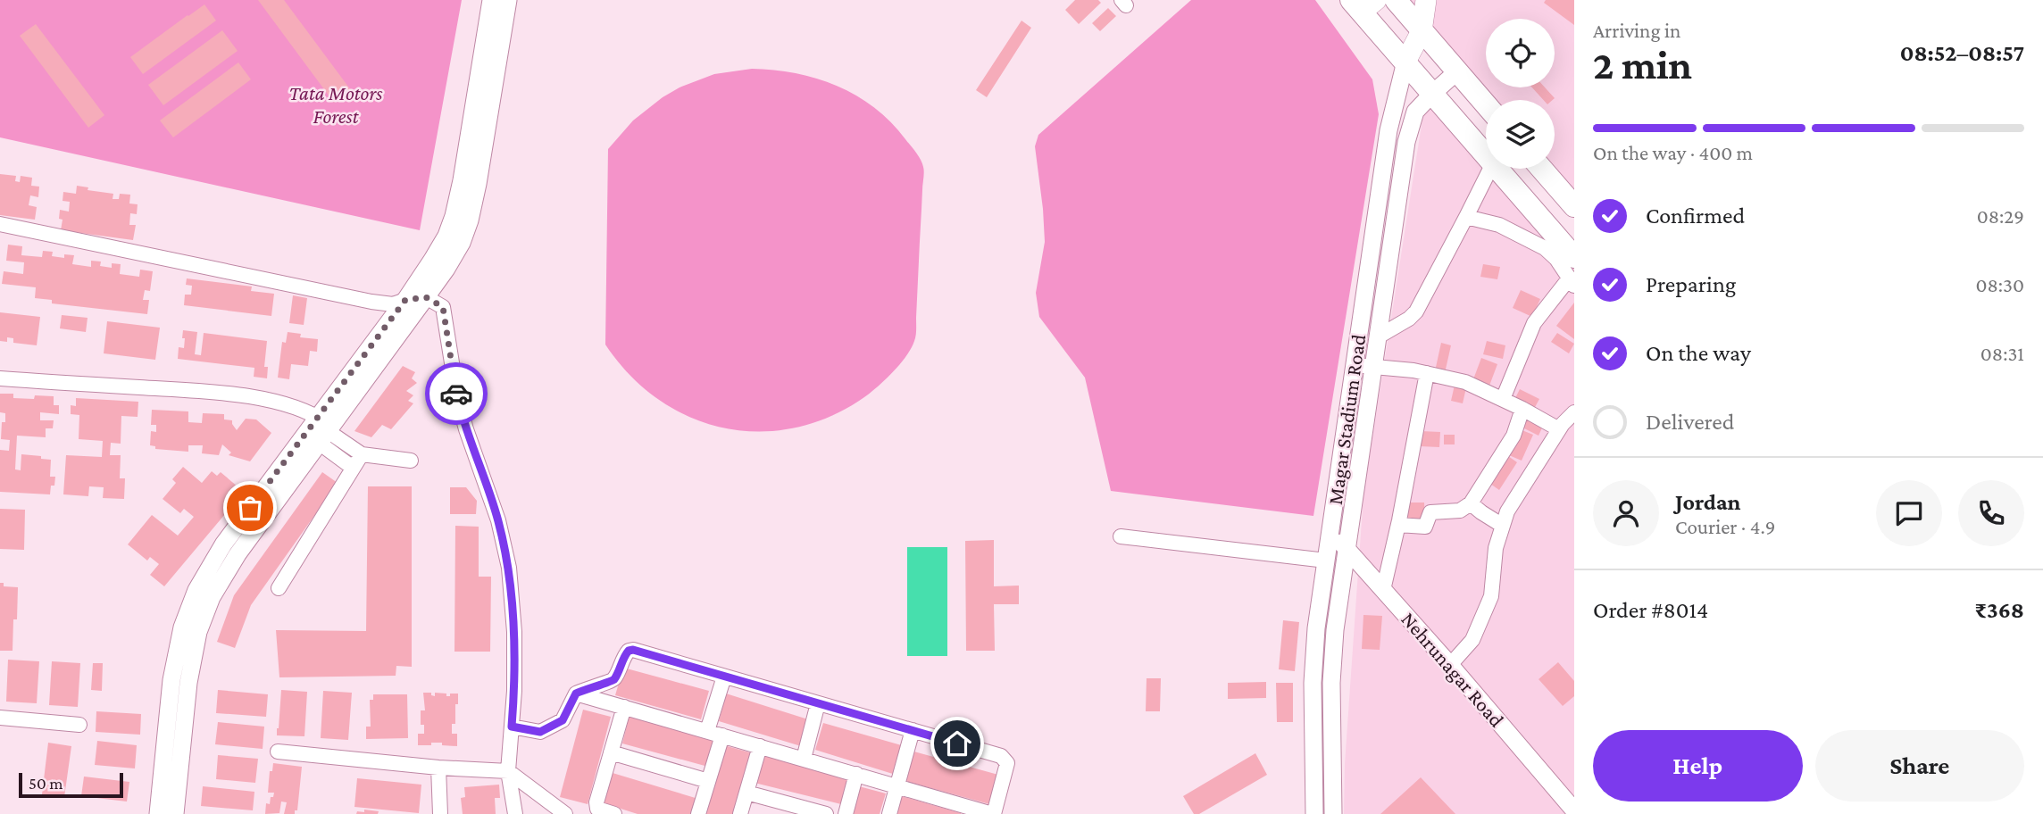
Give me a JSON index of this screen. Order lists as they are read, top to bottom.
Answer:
{
  "streets": {
    "main road": ["Magar Stadium Road"],
    "street": ["Nehrunagar Road"]
  },
  "crossings": [
    ["Magar Stadium Road", "Nehrunagar Road"]
  ],
  "parks": ["Tata Motors Forest"],
  "scale_bar": "50 m",
  "page": {
    "heading": ["2 min", "Arriving in", "08:52–08:57"],
    "panel": [
      "Jordan",
      "Courier · 4.9",
      "Order #8014",
      "₹368"
    ],
    "bar": "On the way · 400 m",
    "list": [
      ["Confirmed", "08:29"],
      ["Preparing", "08:30"],
      ["On the way", "08:31"],
      "Delivered"
    ],
    "buttons": ["Help", "Share"],
    "scale": "50 m"
  }
}
